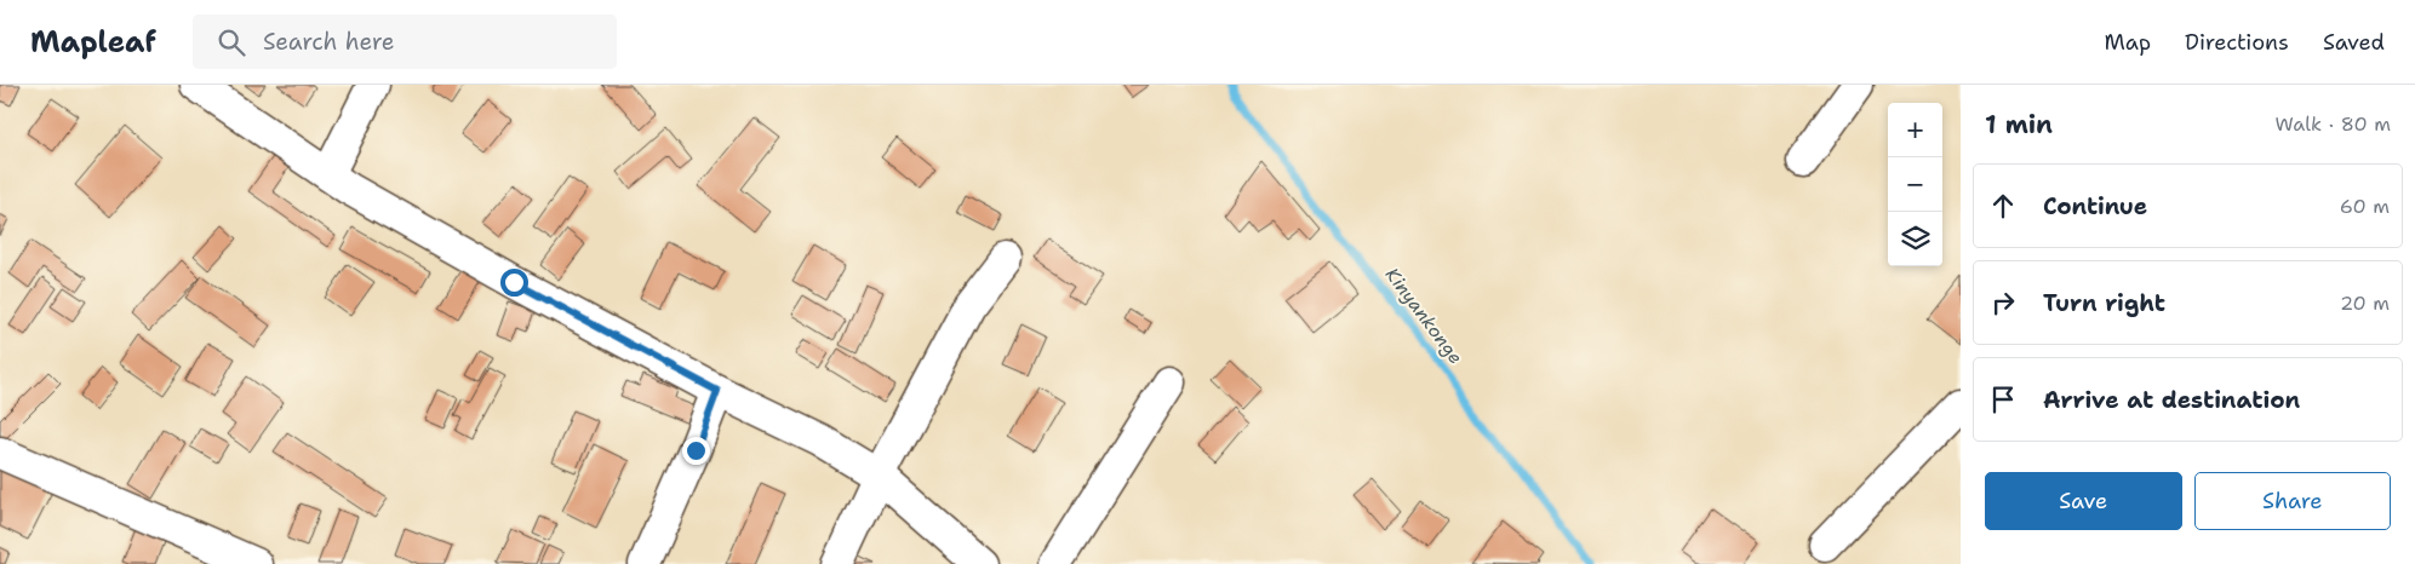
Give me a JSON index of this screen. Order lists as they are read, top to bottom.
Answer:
{
  "water": ["Kinyankonge"],
  "page": {
    "header": "Mapleaf",
    "search": "Search here",
    "nav": ["Map", "Directions", "Saved"],
    "heading": ["1 min", "Walk · 80 m"],
    "map_buttons": ["+", "−"],
    "list": [
      ["Continue", "60 m"],
      ["Turn right", "20 m"],
      "Arrive at destination"
    ],
    "buttons": ["Save", "Share"]
  }
}
